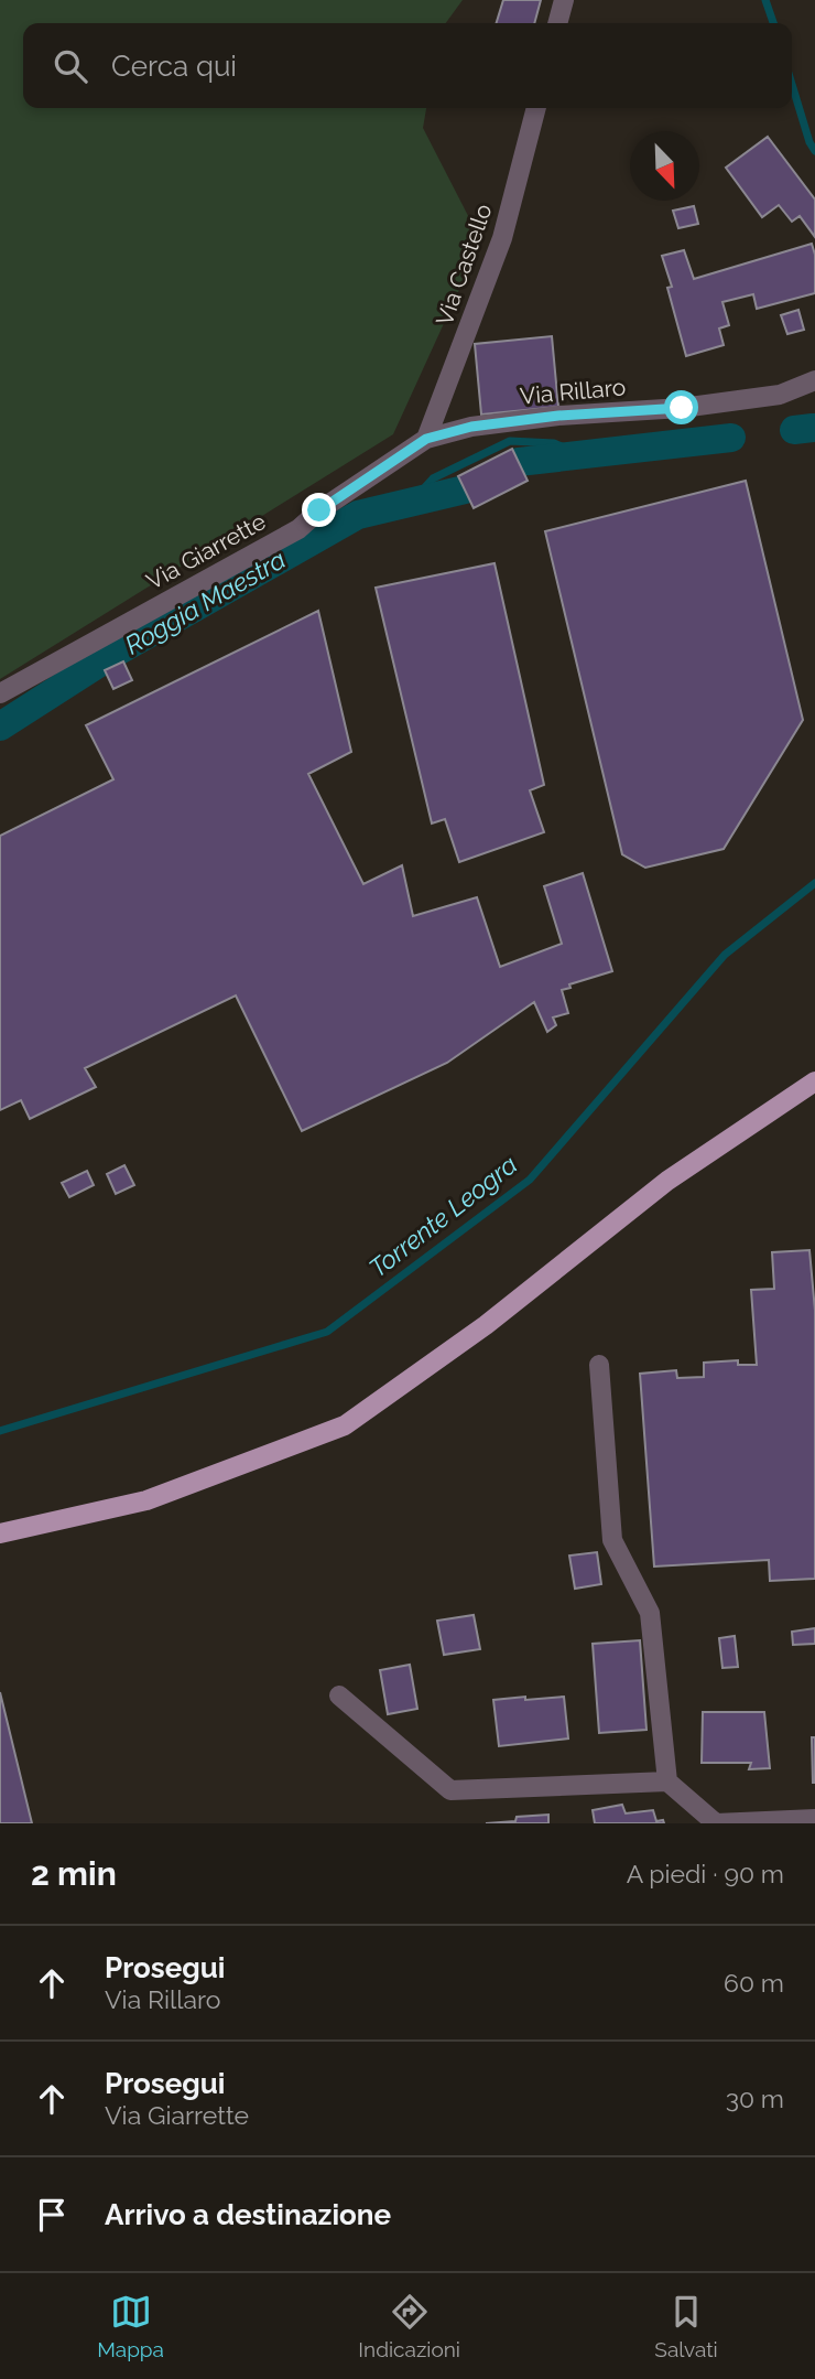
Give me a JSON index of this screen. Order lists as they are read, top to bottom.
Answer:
{
  "streets": {
    "street": ["Via Castello", "Via Rillaro", "Via Giarrette"]
  },
  "crossings": [
    ["Via Castello", "Via Rillaro"],
    ["Via Castello", "Via Giarrette"],
    ["Via Rillaro", "Via Giarrette"]
  ],
  "water": ["Roggia Maestra", "Torrente Leogra"],
  "north": "bottom right",
  "page": {
    "search": "Cerca qui",
    "heading": ["2 min", "A piedi · 90 m"],
    "list": [
      ["Prosegui", "Via Rillaro", "60 m"],
      ["Prosegui", "Via Giarrette", "30 m"],
      "Arrivo a destinazione"
    ],
    "nav": ["Mappa", "Indicazioni", "Salvati"]
  }
}
